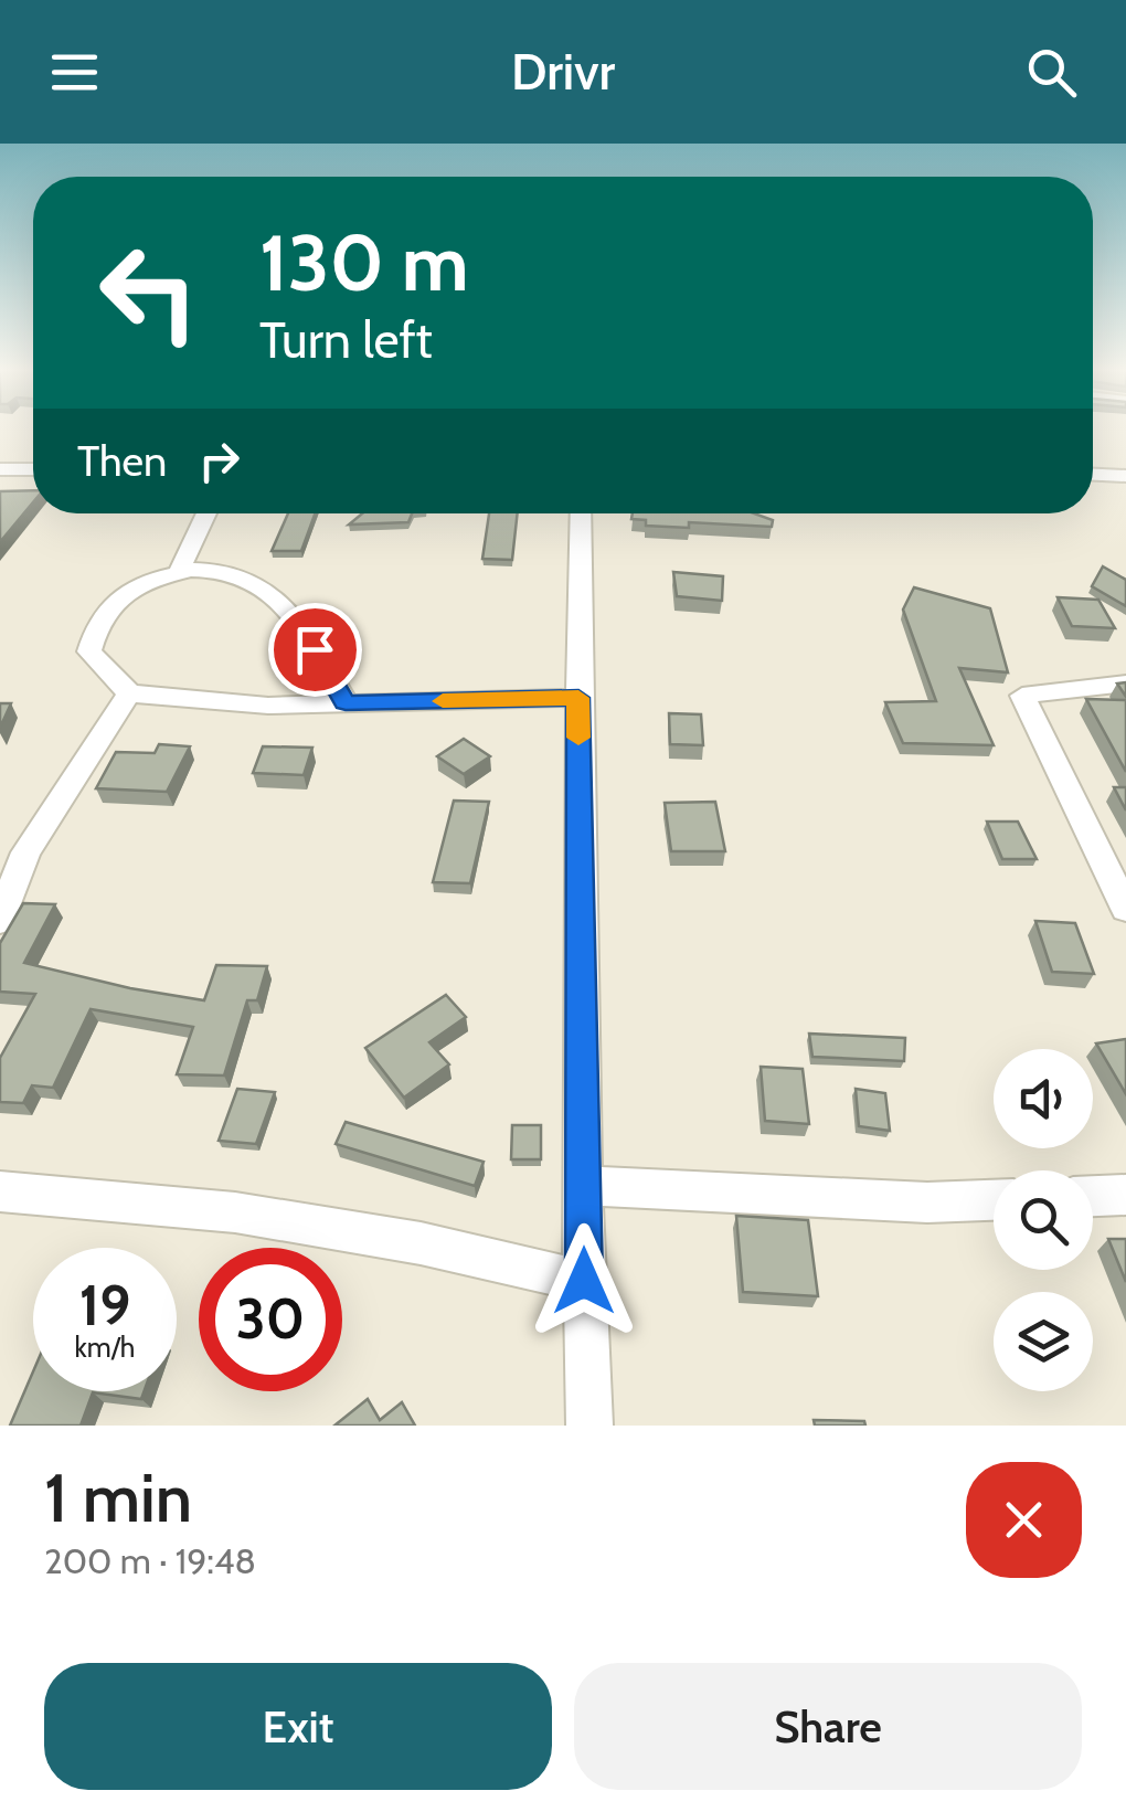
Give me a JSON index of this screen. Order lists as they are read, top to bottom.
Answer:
{
  "page": {
    "header": "Drivr",
    "turn": ["130 m", "Turn left"],
    "then": "Then",
    "speed": "19 km/h",
    "limit": "30",
    "heading": ["1 min", "200 m · 19:48"],
    "buttons": ["Exit", "Share"]
  }
}
